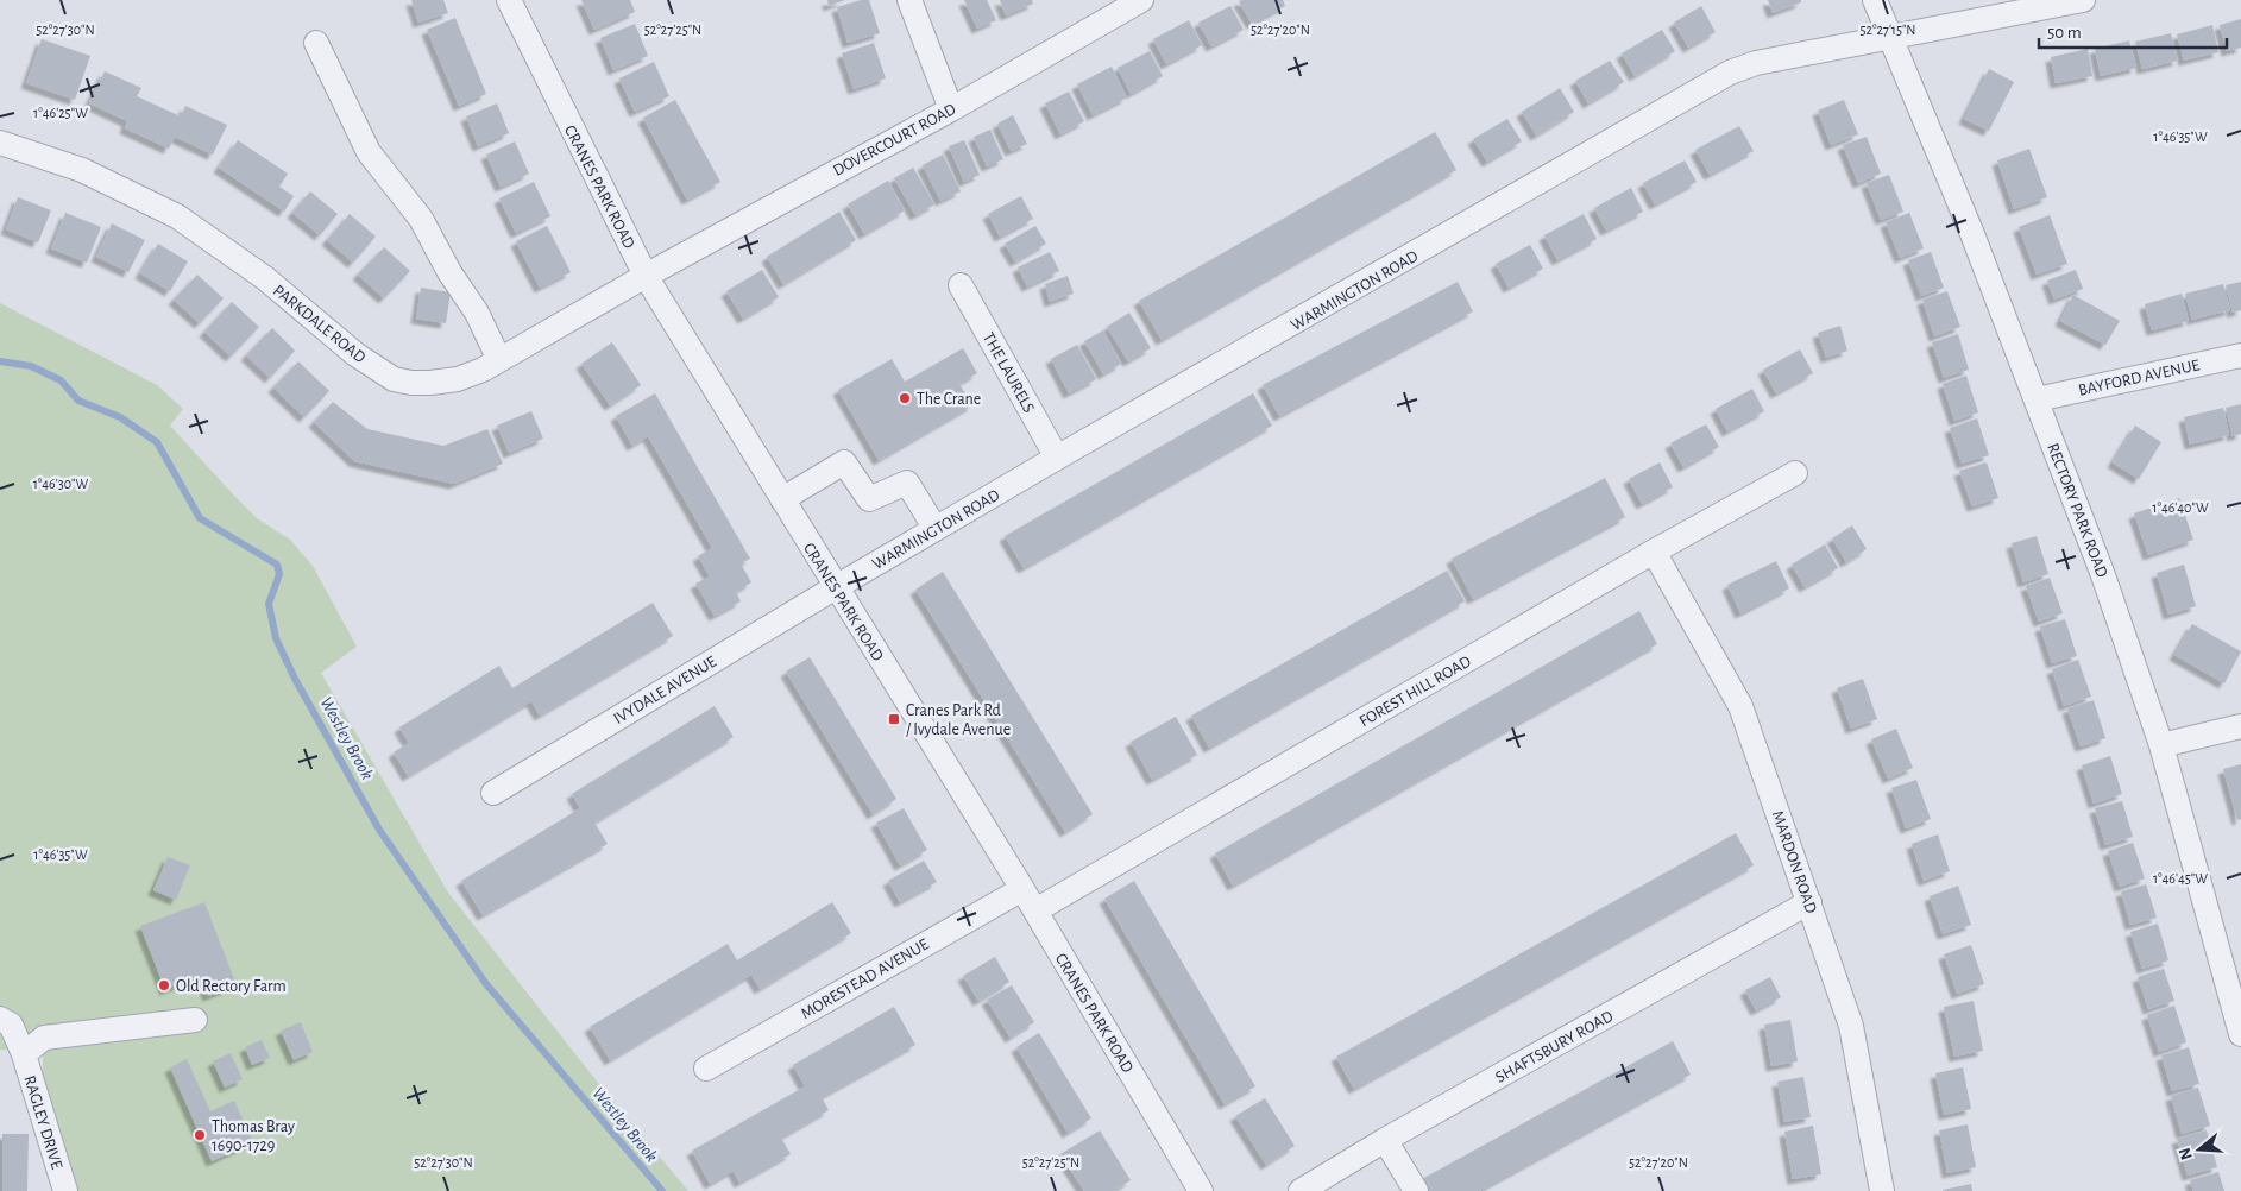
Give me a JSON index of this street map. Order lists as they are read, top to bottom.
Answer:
{
  "streets": {
    "street": [
      "DOVERCOURT ROAD",
      "CRANES PARK ROAD",
      "WARMINGTON ROAD",
      "PARKDALE ROAD",
      "THE LAURELS",
      "BAYFORD AVENUE",
      "RECTORY PARK ROAD",
      "IVYDALE AVENUE",
      "FOREST HILL ROAD",
      "MARDON ROAD",
      "MORESTEAD AVENUE",
      "SHAFTSBURY ROAD",
      "RAGLEY DRIVE"
    ]
  },
  "crossings": [
    ["DOVERCOURT ROAD", "CRANES PARK ROAD"],
    ["DOVERCOURT ROAD", "PARKDALE ROAD"],
    ["CRANES PARK ROAD", "WARMINGTON ROAD"],
    ["CRANES PARK ROAD", "PARKDALE ROAD"],
    ["CRANES PARK ROAD", "IVYDALE AVENUE"],
    ["CRANES PARK ROAD", "FOREST HILL ROAD"],
    ["CRANES PARK ROAD", "MORESTEAD AVENUE"],
    ["WARMINGTON ROAD", "THE LAURELS"],
    ["WARMINGTON ROAD", "RECTORY PARK ROAD"],
    ["WARMINGTON ROAD", "IVYDALE AVENUE"],
    ["BAYFORD AVENUE", "RECTORY PARK ROAD"],
    ["FOREST HILL ROAD", "MARDON ROAD"],
    ["MARDON ROAD", "SHAFTSBURY ROAD"]
  ],
  "water": ["Westley Brook"],
  "places": {
    "other": ["The Crane", "Old Rectory Farm", "Thomas Bray 1690-1729"],
    "transit": ["Cranes Park Rd / Ivydale Avenue"]
  },
  "scale_bar": "50 m",
  "north": "left",
  "coordinates": [
    "52°27'30\"N",
    "52°27'25\"N",
    "52°27'20\"N",
    "52°27'15\"N",
    "1°46'25\"W",
    "1°46'35\"W",
    "1°46'30\"W",
    "1°46'40\"W",
    "1°46'45\"W"
  ]
}
